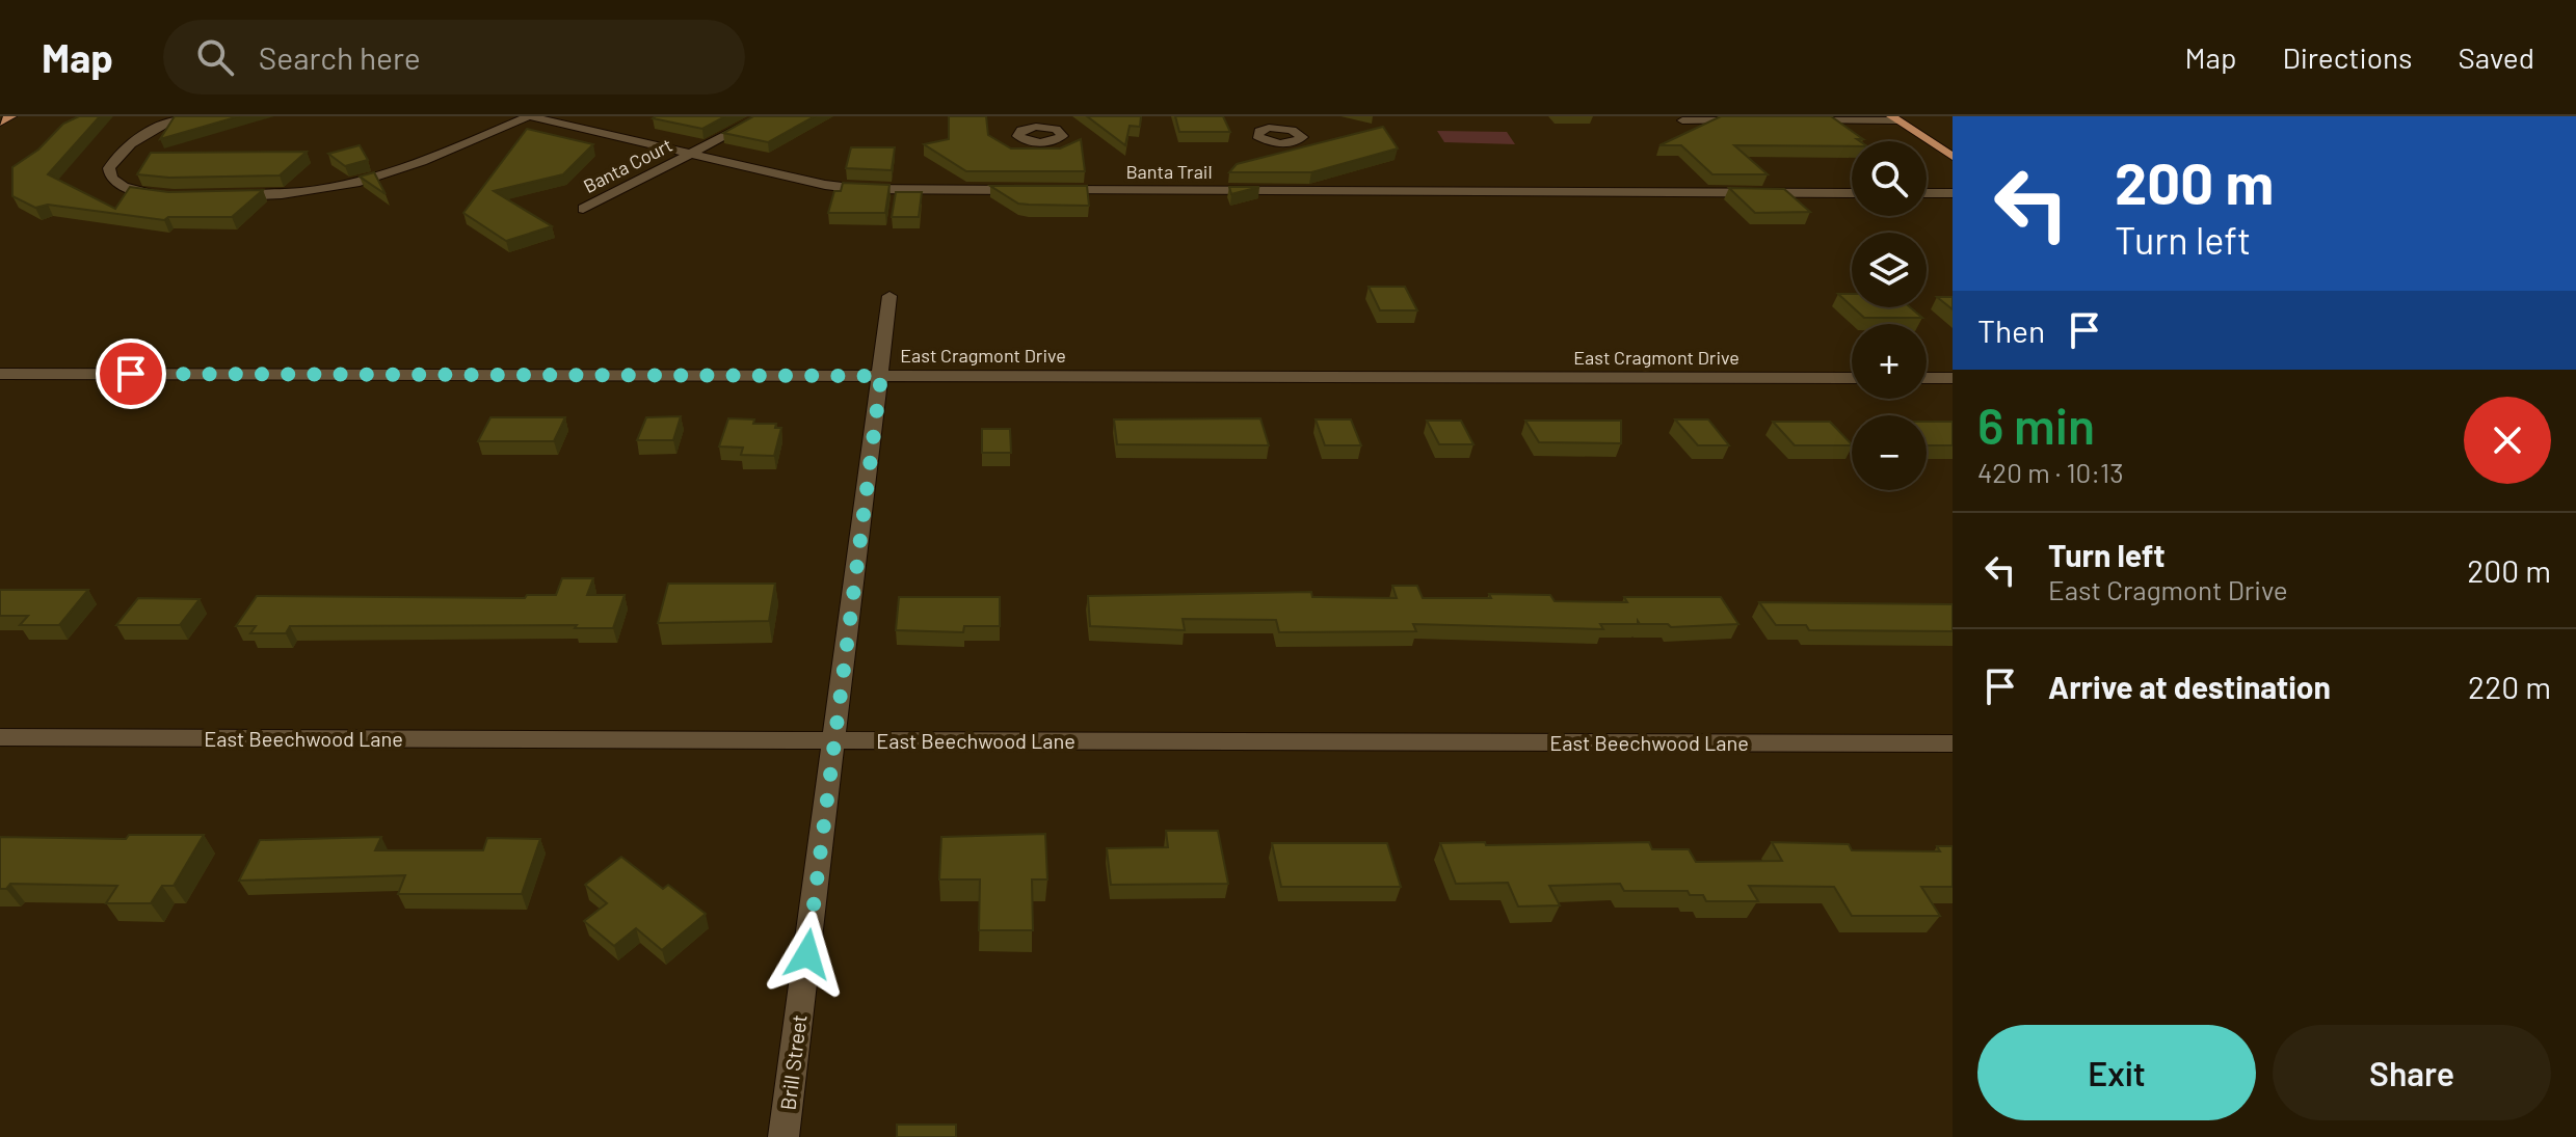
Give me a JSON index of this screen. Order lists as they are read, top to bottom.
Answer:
{
  "streets": {
    "street": [
      "Banta Court",
      "Banta Trail",
      "East Cragmont Drive",
      "East Beechwood Lane",
      "Brill Street"
    ]
  },
  "crossings": [
    ["Banta Court", "Banta Trail"],
    ["East Cragmont Drive", "Brill Street"],
    ["East Beechwood Lane", "Brill Street"]
  ],
  "page": {
    "header": "Map",
    "search": "Search here",
    "nav": ["Map", "Directions", "Saved"],
    "turn": ["200 m", "Turn left"],
    "map_buttons": ["+", "−"],
    "then": "Then",
    "heading": ["6 min", "420 m · 10:13"],
    "list": [
      {
        "name": "Turn left",
        "note": "East Cragmont Drive",
        "value": "200 m"
      },
      {
        "name": "Arrive at destination",
        "value": "220 m"
      }
    ],
    "buttons": ["Exit", "Share"]
  }
}
